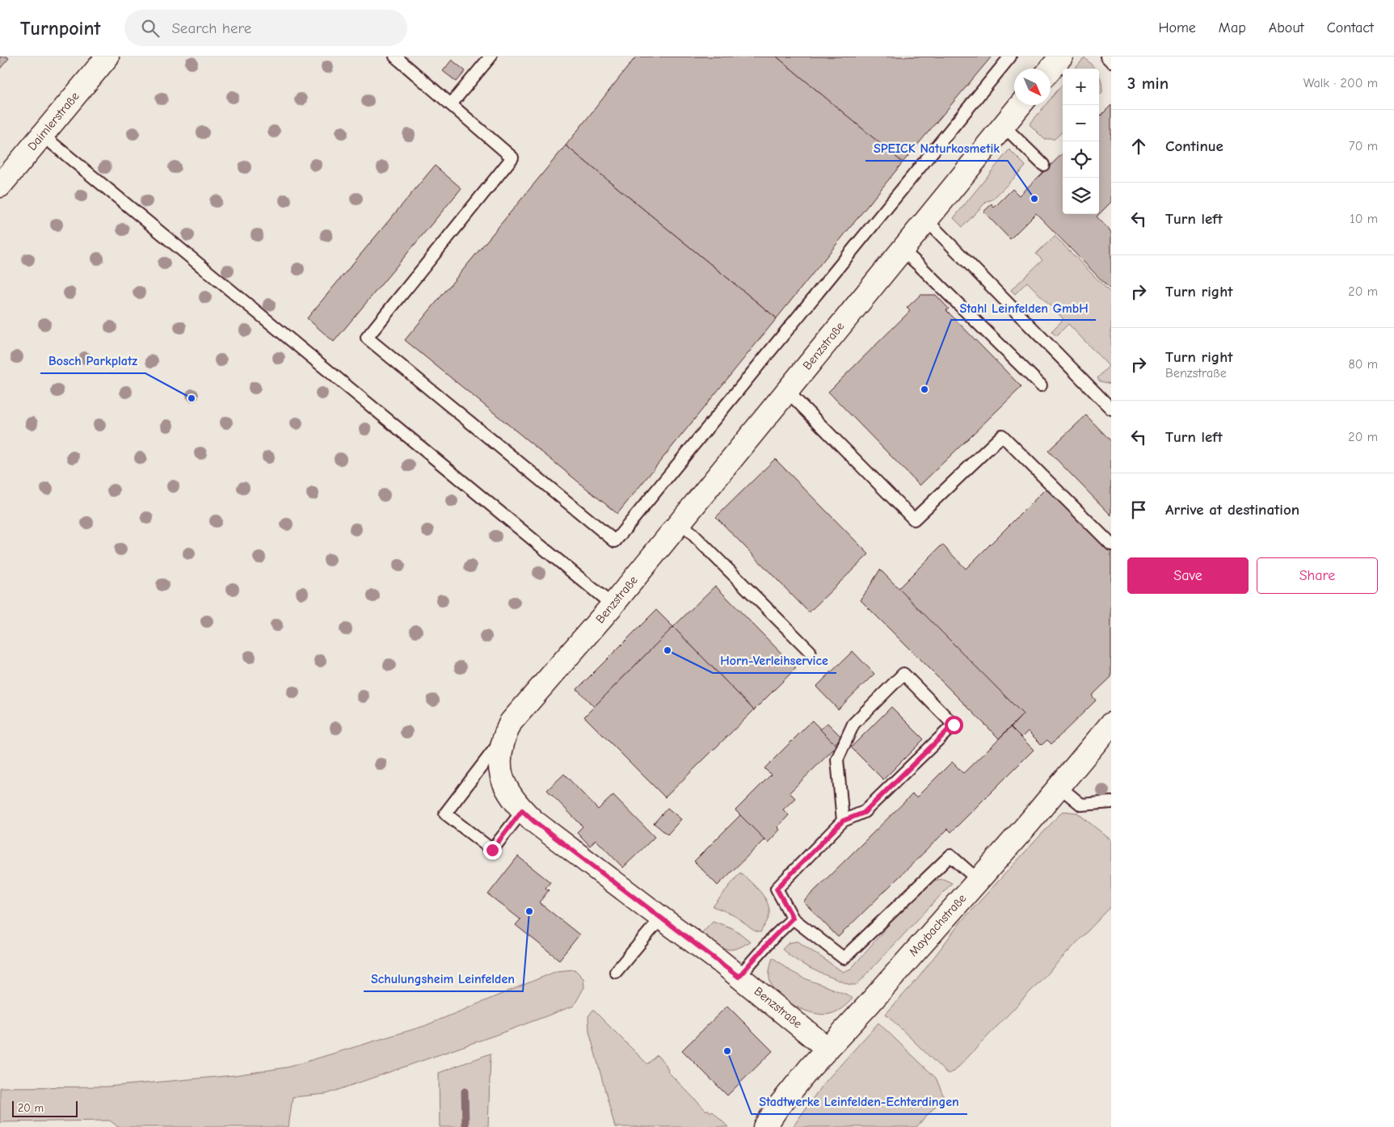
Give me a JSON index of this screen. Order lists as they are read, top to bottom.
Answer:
{
  "streets": {
    "street": ["Daimlerstraße", "Benzstraße", "Maybachstraße"]
  },
  "crossings": [
    ["Benzstraße", "Maybachstraße"]
  ],
  "places": [
    "SPEICK Naturkosmetik",
    "Stahl Leinfelden GmbH",
    "Bosch Parkplatz",
    "Horn-Verleihservice",
    "Schulungsheim Leinfelden",
    "Stadtwerke Leinfelden-Echterdingen"
  ],
  "scale_bar": "20 m",
  "north": "bottom right",
  "page": {
    "header": "Turnpoint",
    "search": "Search here",
    "nav": [
      "Home",
      "Map",
      "About",
      "Contact"
    ],
    "heading": ["3 min", "Walk · 200 m"],
    "map_buttons": ["+", "−"],
    "list": [
      ["Continue", "70 m"],
      ["Turn left", "10 m"],
      ["Turn right", "20 m"],
      ["Turn right", "Benzstraße", "80 m"],
      ["Turn left", "20 m"],
      "Arrive at destination"
    ],
    "buttons": ["Save", "Share"],
    "scale": "20 m"
  }
}
